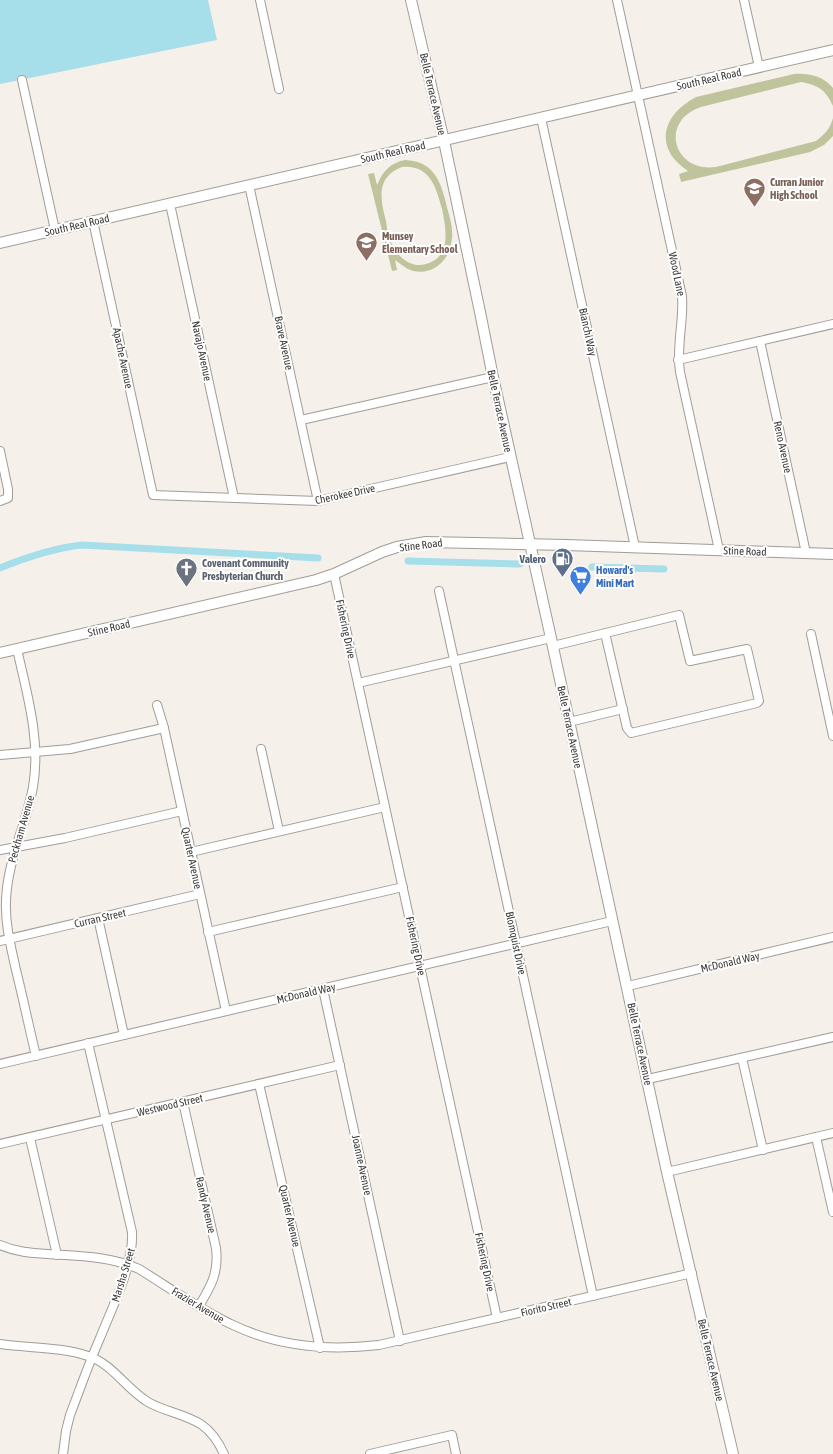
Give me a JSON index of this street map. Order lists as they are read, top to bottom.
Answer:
{
  "streets": {
    "street": [
      "South Real Road",
      "Belle Terrace Avenue",
      "Wood Lane",
      "Bianchi Way",
      "Brave Avenue",
      "Navajo Avenue",
      "Apache Avenue",
      "Reno Avenue",
      "Cherokee Drive",
      "Stine Road",
      "Fishering Drive",
      "Peckham Avenue",
      "Quarter Avenue",
      "Curran Street",
      "Blomquist Drive",
      "McDonald Way",
      "Westwood Street",
      "Joanne Avenue",
      "Randy Avenue",
      "Marsha Street",
      "Frazier Avenue",
      "Fiorito Street"
    ]
  },
  "crossings": [
    ["South Real Road", "Belle Terrace Avenue"],
    ["South Real Road", "Wood Lane"],
    ["South Real Road", "Bianchi Way"],
    ["South Real Road", "Brave Avenue"],
    ["South Real Road", "Navajo Avenue"],
    ["South Real Road", "Apache Avenue"],
    ["Belle Terrace Avenue", "Cherokee Drive"],
    ["Belle Terrace Avenue", "Stine Road"],
    ["Belle Terrace Avenue", "McDonald Way"],
    ["Belle Terrace Avenue", "Fiorito Street"],
    ["Wood Lane", "Stine Road"],
    ["Bianchi Way", "Stine Road"],
    ["Brave Avenue", "Cherokee Drive"],
    ["Navajo Avenue", "Cherokee Drive"],
    ["Apache Avenue", "Cherokee Drive"],
    ["Reno Avenue", "Stine Road"],
    ["Stine Road", "Fishering Drive"],
    ["Stine Road", "Peckham Avenue"],
    ["Fishering Drive", "McDonald Way"],
    ["Fishering Drive", "Fiorito Street"],
    ["Peckham Avenue", "Curran Street"],
    ["Peckham Avenue", "McDonald Way"],
    ["Quarter Avenue", "Curran Street"],
    ["Quarter Avenue", "McDonald Way"],
    ["Quarter Avenue", "Westwood Street"],
    ["Quarter Avenue", "Frazier Avenue"],
    ["Blomquist Drive", "McDonald Way"],
    ["Blomquist Drive", "Fiorito Street"],
    ["McDonald Way", "Joanne Avenue"],
    ["McDonald Way", "Marsha Street"],
    ["Westwood Street", "Joanne Avenue"],
    ["Westwood Street", "Randy Avenue"],
    ["Westwood Street", "Marsha Street"],
    ["Joanne Avenue", "Frazier Avenue"],
    ["Joanne Avenue", "Fiorito Street"],
    ["Randy Avenue", "Frazier Avenue"],
    ["Marsha Street", "Frazier Avenue"],
    ["Frazier Avenue", "Fiorito Street"]
  ],
  "places": {
    "school or university": ["Curran Junior High School", "Munsey Elementary School"],
    "fuel station": ["Valero"],
    "church": ["Covenant Community Presbyterian Church"],
    "supermarket": ["Howard's Mini Mart"]
  }
}
